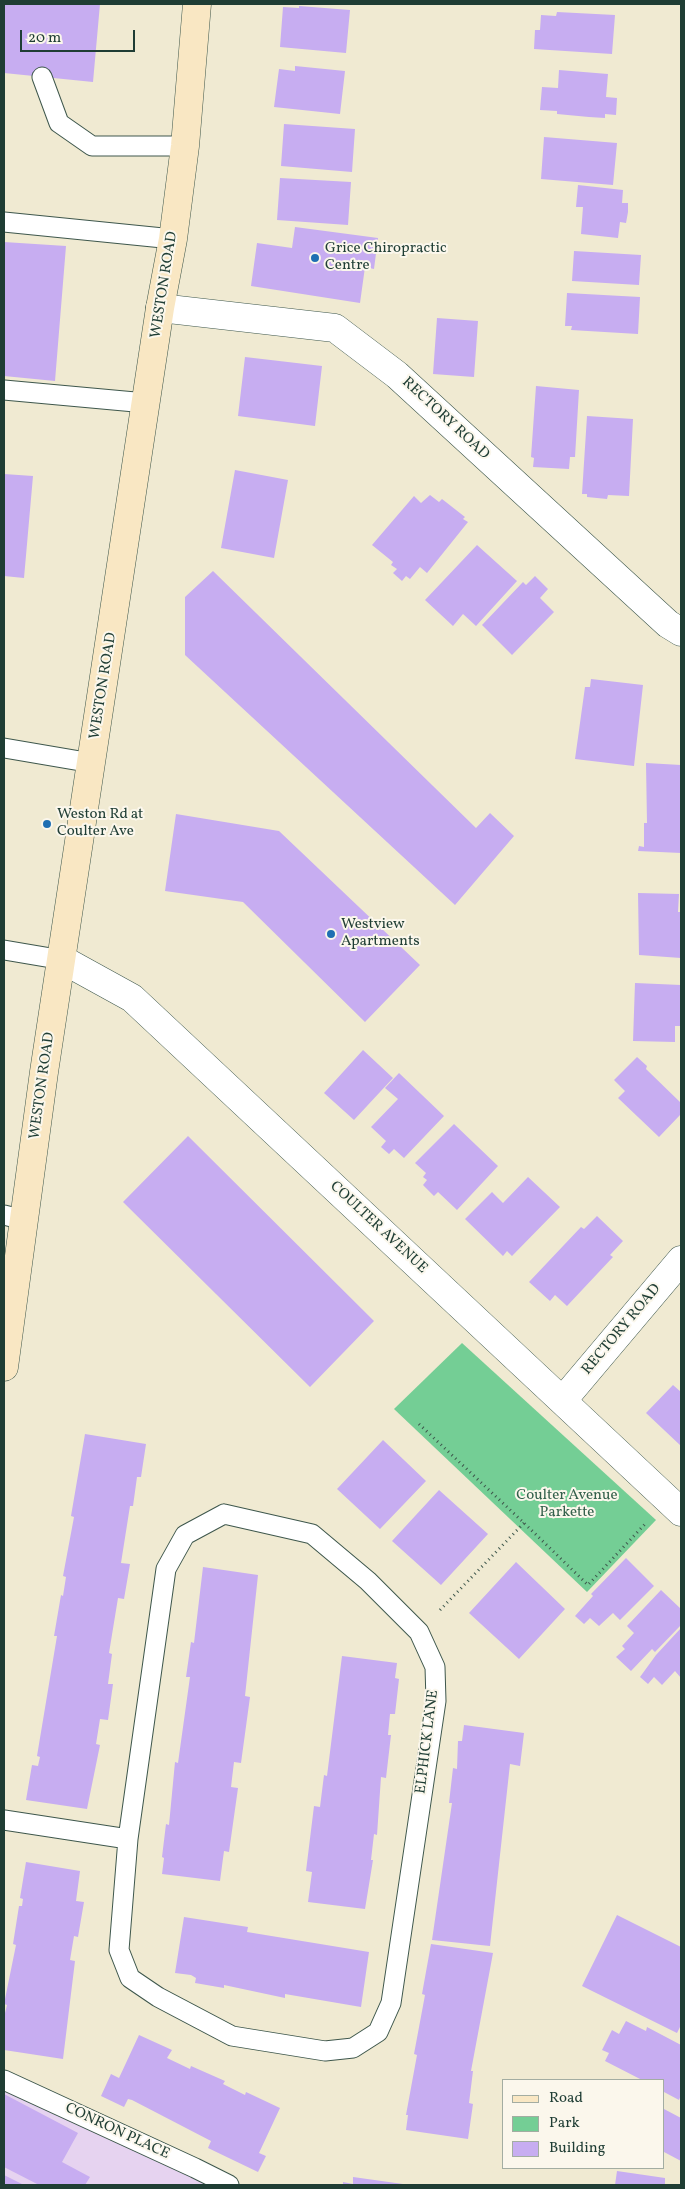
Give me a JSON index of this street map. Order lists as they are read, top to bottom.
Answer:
{
  "streets": {
    "main road": ["WESTON ROAD"],
    "street": ["RECTORY ROAD", "COULTER AVENUE"],
    "lane": ["ELPHICK LANE", "CONRON PLACE"]
  },
  "crossings": [
    ["WESTON ROAD", "RECTORY ROAD"],
    ["WESTON ROAD", "COULTER AVENUE"],
    ["RECTORY ROAD", "COULTER AVENUE"]
  ],
  "parks": ["Coulter Avenue Parkette"],
  "places": ["Grice Chiropractic Centre", "Weston Rd at Coulter Ave", "Westview Apartments"],
  "legend": ["Road", "Park", "Building"],
  "scale_bar": "20 m"
}
